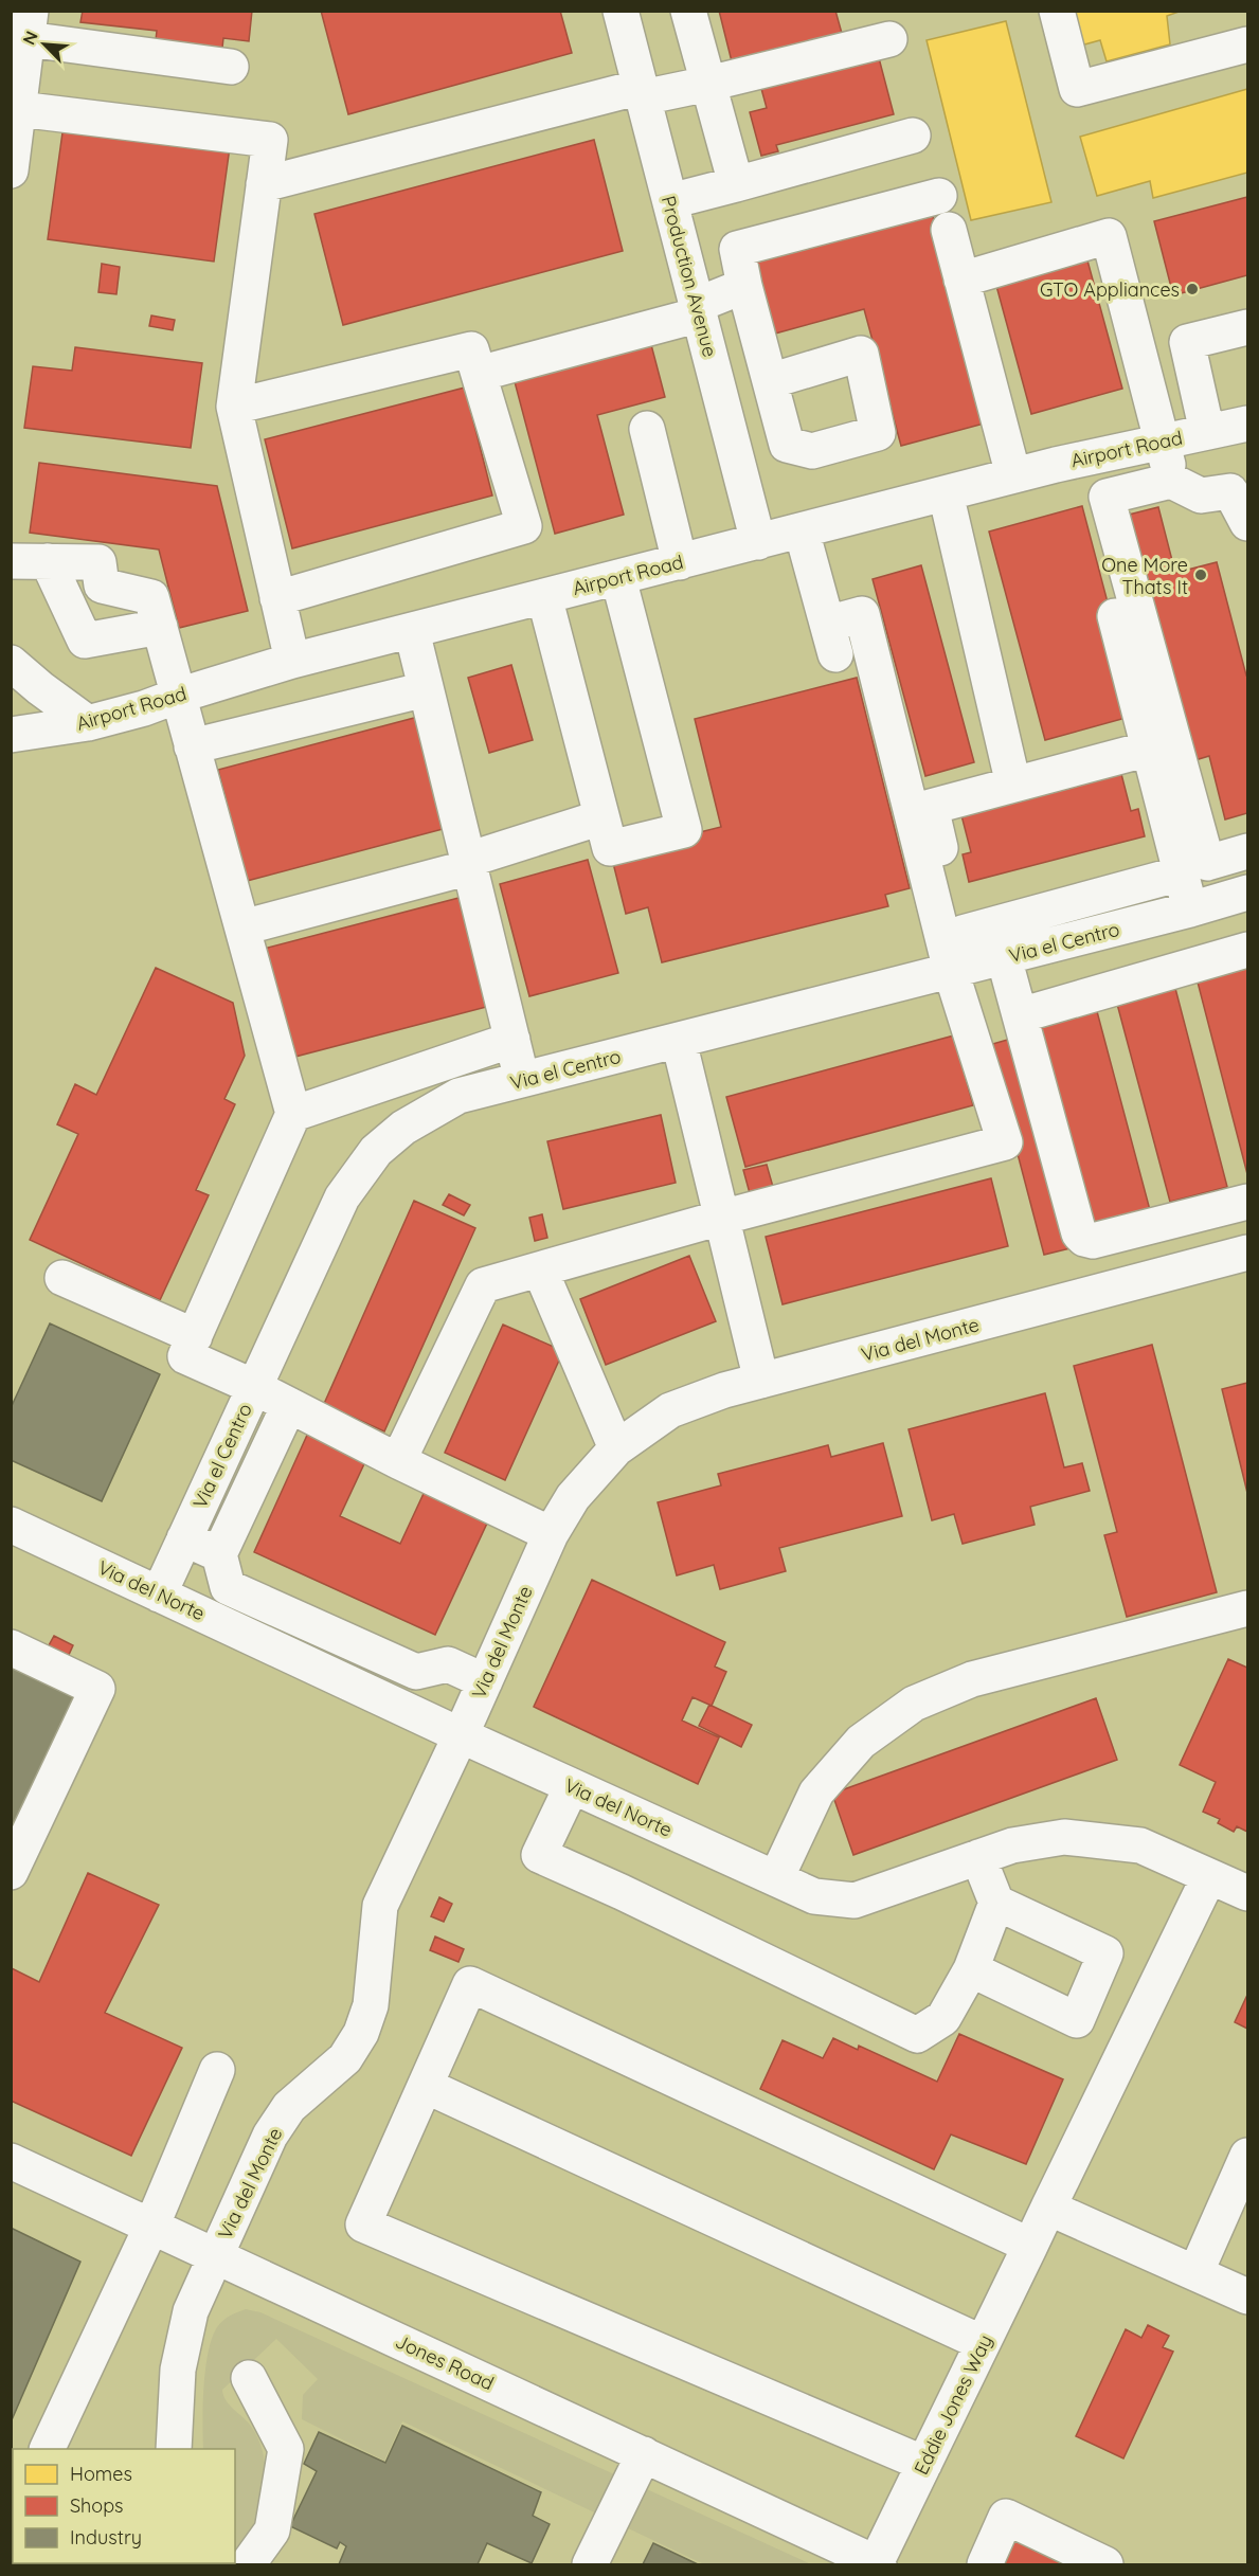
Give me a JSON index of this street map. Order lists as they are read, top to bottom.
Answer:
{
  "streets": {
    "street": [
      "Production Avenue",
      "Airport Road",
      "Via el Centro",
      "Via del Monte",
      "Via del Norte",
      "Jones Road",
      "Eddie Jones Way"
    ]
  },
  "crossings": [
    ["Production Avenue", "Airport Road"],
    ["Via el Centro", "Via del Norte"],
    ["Via del Monte", "Via del Norte"],
    ["Via del Monte", "Jones Road"],
    ["Via del Norte", "Eddie Jones Way"],
    ["Jones Road", "Eddie Jones Way"]
  ],
  "places": ["GTO Appliances", "One More Thats It"],
  "legend": ["Homes", "Shops", "Industry"],
  "north": "top left"
}
